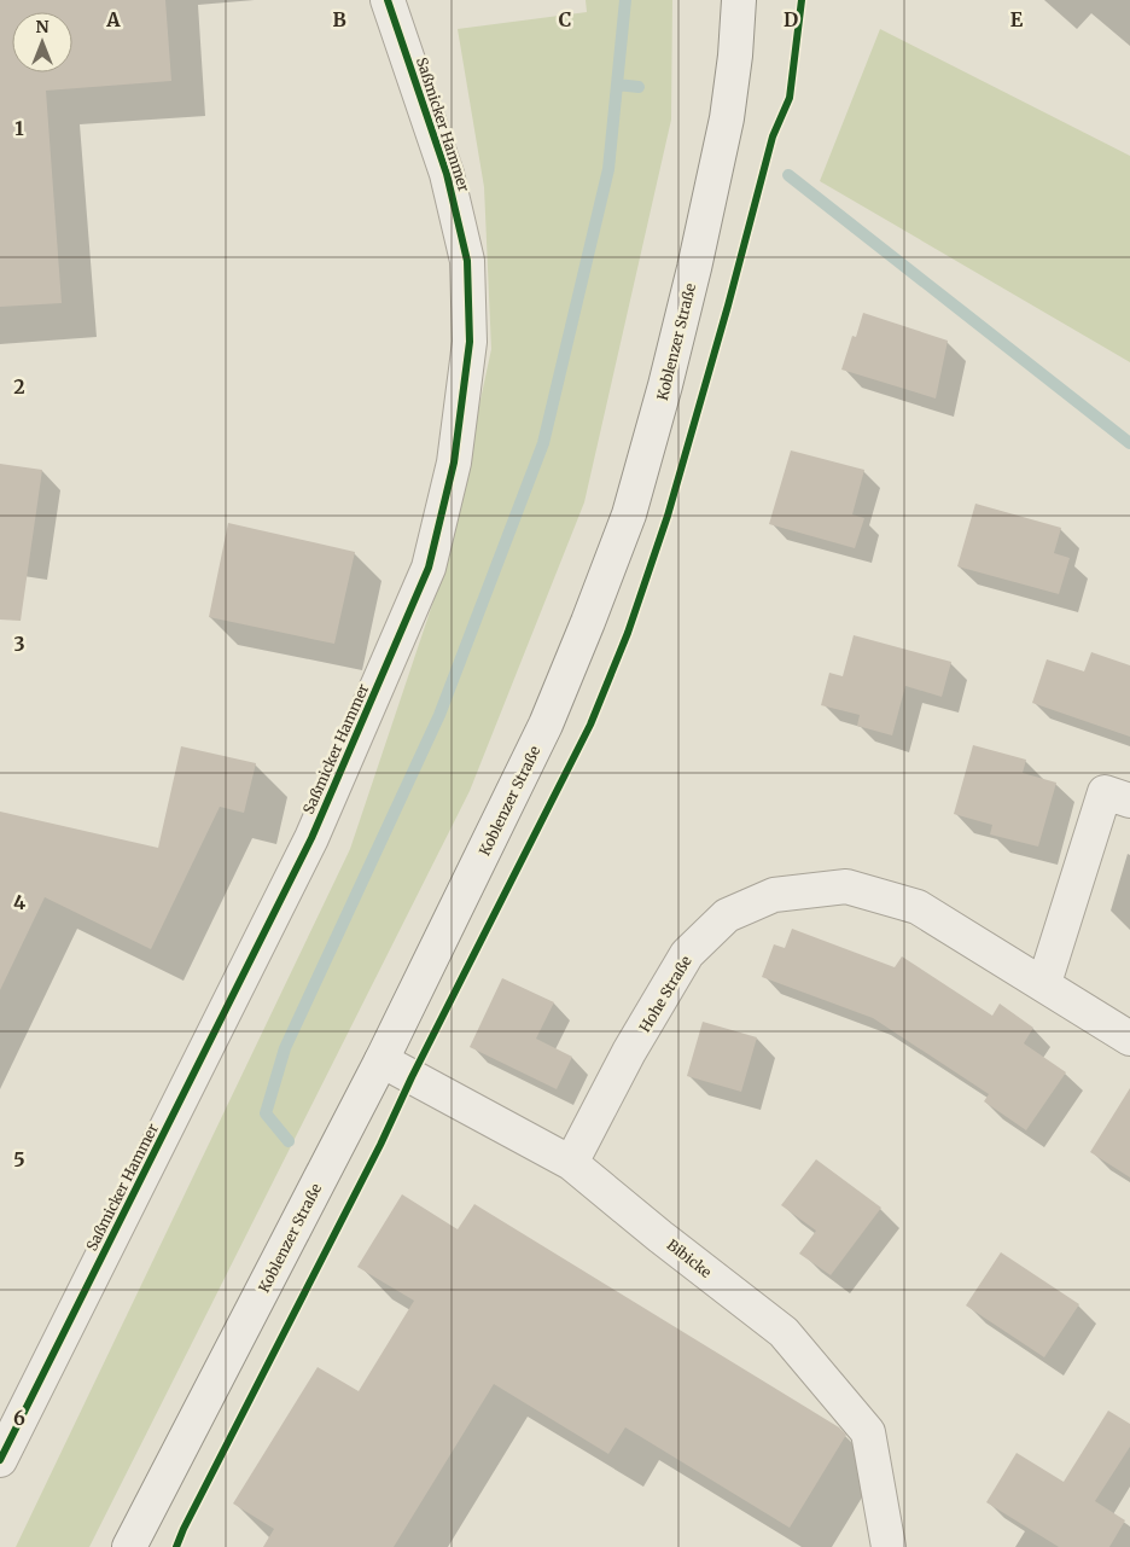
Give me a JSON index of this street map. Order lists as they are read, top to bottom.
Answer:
{
  "streets": {
    "street": [
      "Saßmicker Hammer",
      "Koblenzer Straße",
      "Hohe Straße",
      "Bibicke"
    ]
  },
  "crossings": [
    ["Koblenzer Straße", "Bibicke"],
    ["Hohe Straße", "Bibicke"]
  ],
  "north": "top",
  "grid": {
    "columns": [
      "A",
      "B",
      "C",
      "D",
      "E"
    ],
    "rows": [
      "1",
      "2",
      "3",
      "4",
      "5",
      "6"
    ]
  }
}
